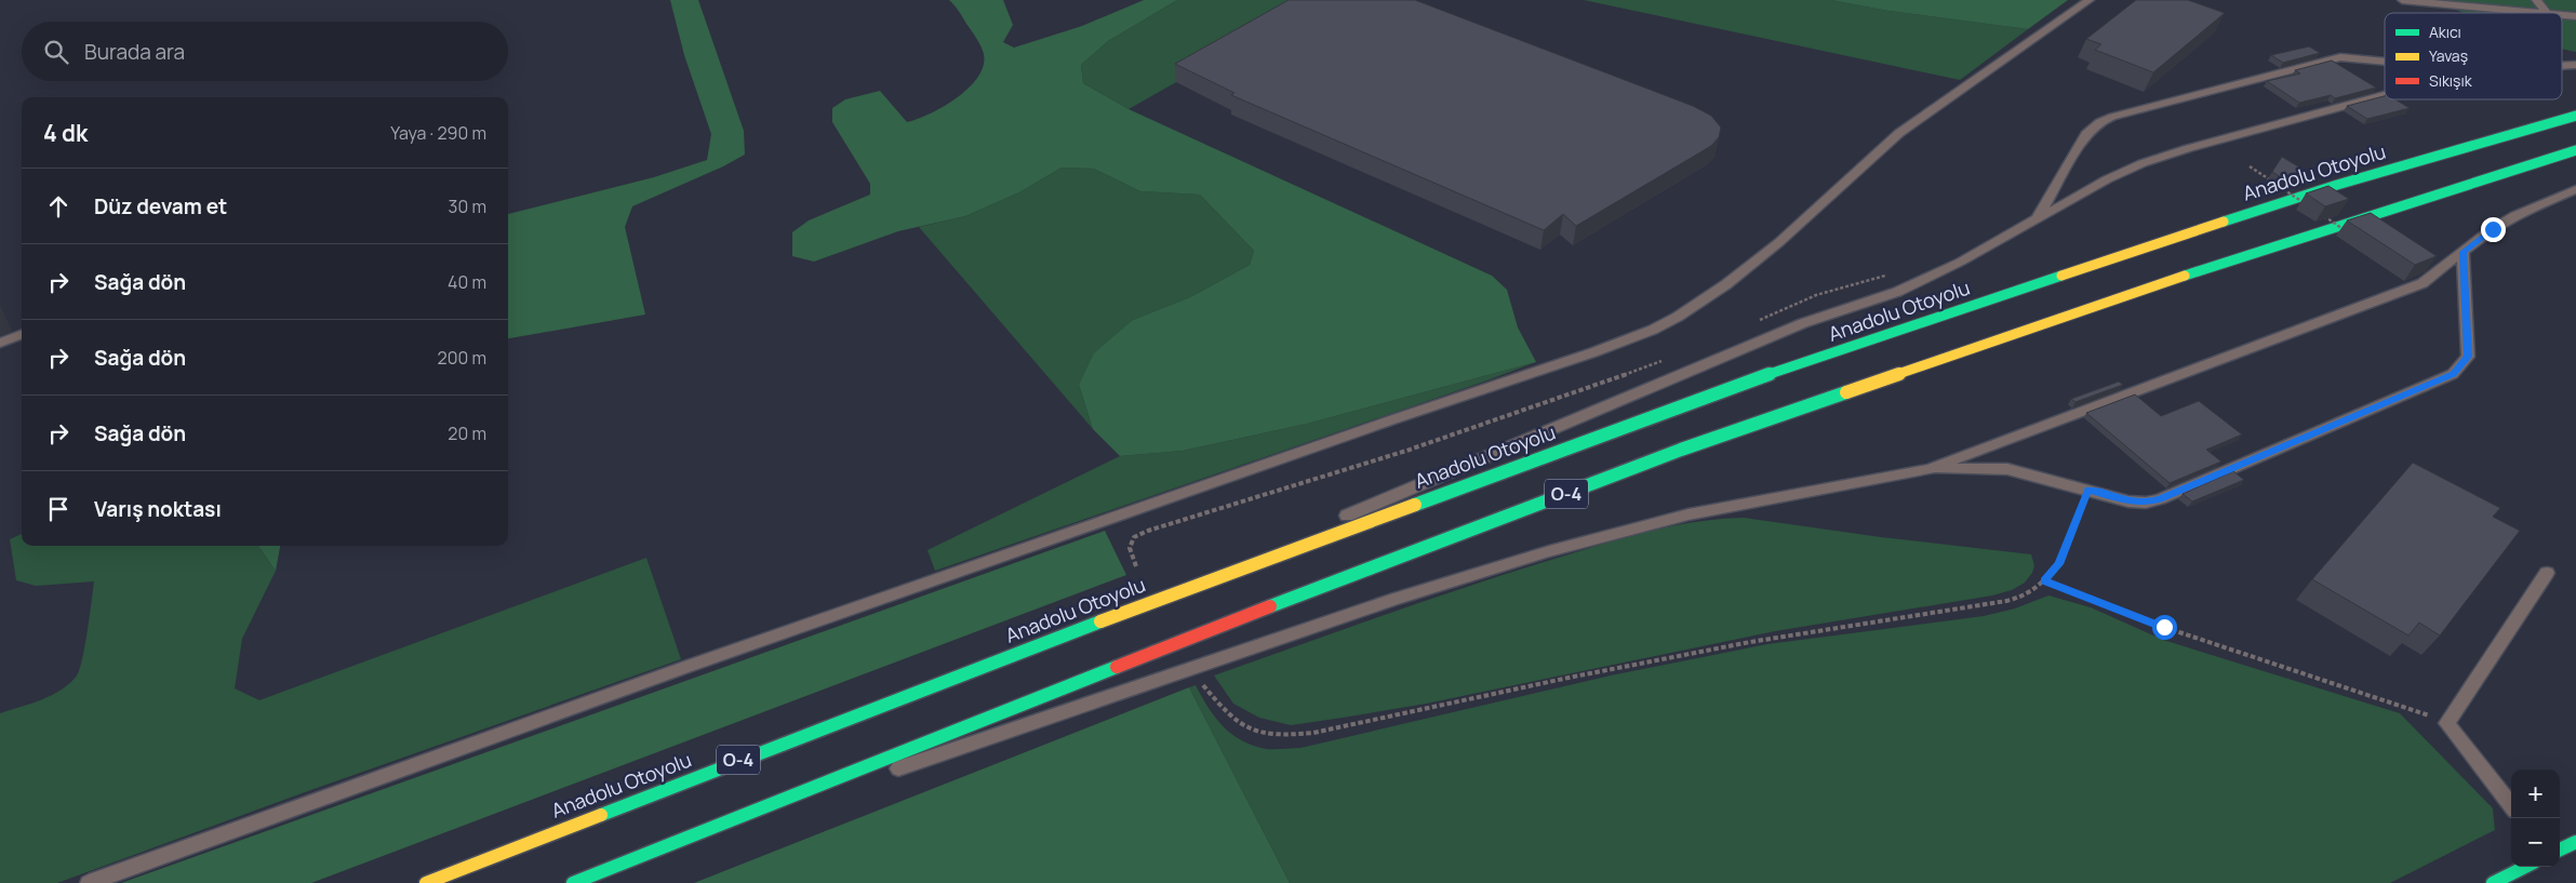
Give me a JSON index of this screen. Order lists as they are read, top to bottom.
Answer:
{
  "streets": {
    "highway": ["Anadolu Otoyolu", "O-4"]
  },
  "legend": ["Akıcı", "Yavaş", "Sıkışık"],
  "page": {
    "search": "Burada ara",
    "heading": ["4 dk", "Yaya · 290 m"],
    "list": [
      ["Düz devam et", "30 m"],
      ["Sağa dön", "40 m"],
      ["Sağa dön", "200 m"],
      ["Sağa dön", "20 m"],
      "Varış noktası"
    ],
    "map_buttons": ["+", "−"]
  }
}
